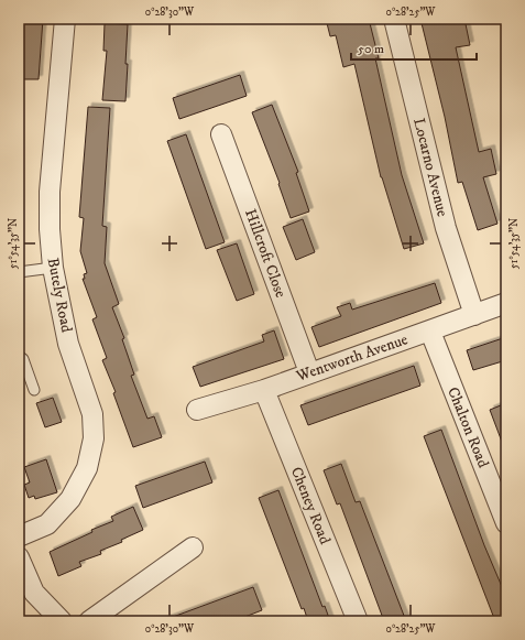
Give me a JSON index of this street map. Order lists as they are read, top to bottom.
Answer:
{
  "streets": {
    "street": [
      "Locarno Avenue",
      "Hillcroft Close",
      "Butely Road",
      "Wentworth Avenue",
      "Chalton Road",
      "Cheney Road"
    ]
  },
  "crossings": [
    ["Locarno Avenue", "Wentworth Avenue"],
    ["Hillcroft Close", "Wentworth Avenue"],
    ["Wentworth Avenue", "Chalton Road"],
    ["Wentworth Avenue", "Cheney Road"]
  ],
  "scale_bar": "50 m",
  "coordinates": ["0°28'30\"W", "0°28'25\"W", "51°54'35\"N"]
}
